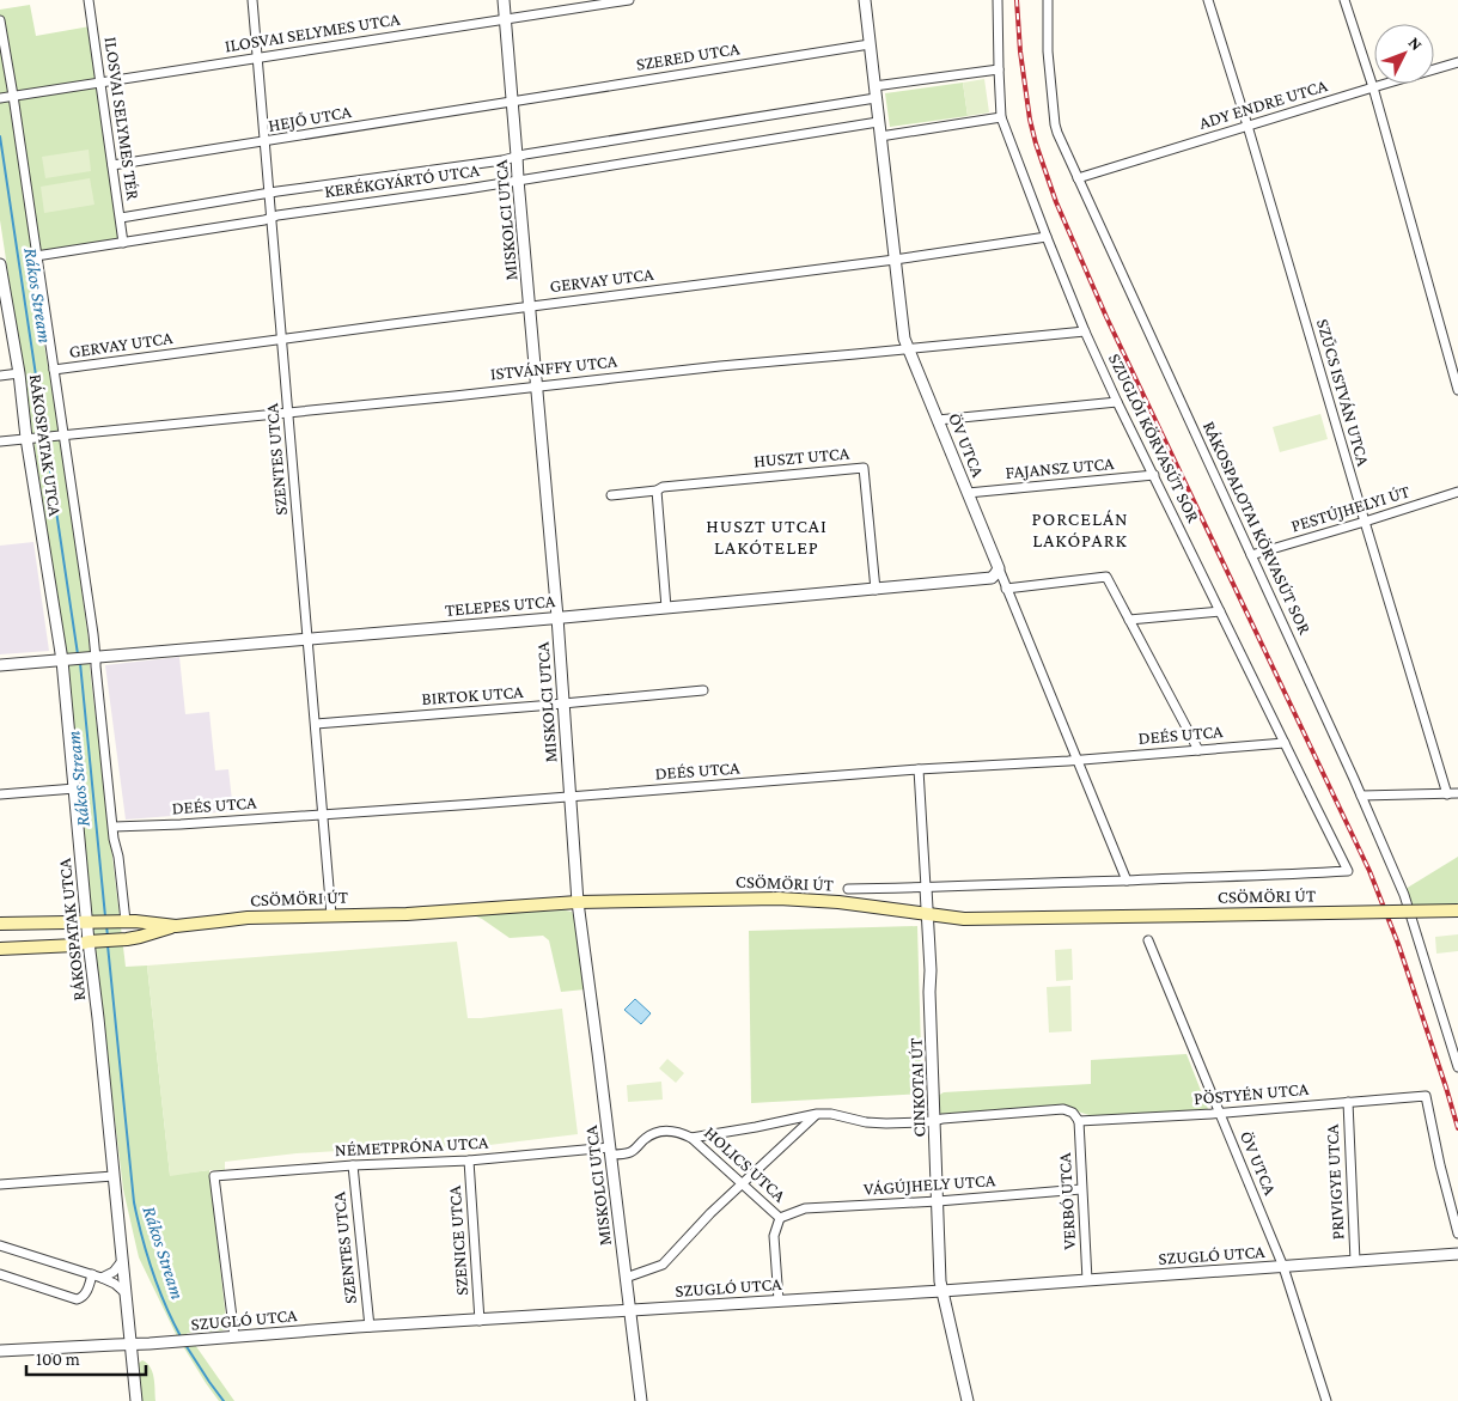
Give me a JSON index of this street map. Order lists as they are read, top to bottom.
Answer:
{
  "streets": {
    "main road": ["CSÖMÖRI ÚT"],
    "street": [
      "ILOSVAI SELYMES UTCA",
      "SZERED UTCA",
      "ADY ENDRE UTCA",
      "ILOSVAI SELYMES TÉR",
      "HEJŐ UTCA",
      "KERÉKGYÁRTÓ UTCA",
      "MISKOLCI UTCA",
      "GERVAY UTCA",
      "ISTVÁNFFY UTCA",
      "SZŰCS ISTVÁN UTCA",
      "SZUGLÓI KÖRVASÚT SOR",
      "RÁKOSPATAK UTCA",
      "ÖV UTCA",
      "HUSZT UTCA",
      "SZENTES UTCA",
      "FAJANSZ UTCA",
      "PESTÚJHELYI ÚT",
      "RÁKOSPALOTAI KÖRVASÚT SOR",
      "TELEPES UTCA",
      "BIRTOK UTCA",
      "DEÉS UTCA",
      "CINKOTAI ÚT",
      "PÖSTYÉN UTCA",
      "NÉMETPRÓNA UTCA",
      "HOLICS UTCA",
      "PRIVIGYE UTCA",
      "VÁGÚJHELY UTCA",
      "VERBÓ UTCA",
      "SZENICE UTCA",
      "SZUGLÓ UTCA"
    ]
  },
  "crossings": [
    ["ILOSVAI SELYMES UTCA", "ILOSVAI SELYMES TÉR"],
    ["ILOSVAI SELYMES UTCA", "MISKOLCI UTCA"],
    ["ILOSVAI SELYMES UTCA", "RÁKOSPATAK UTCA"],
    ["ILOSVAI SELYMES UTCA", "SZENTES UTCA"],
    ["SZERED UTCA", "HEJŐ UTCA"],
    ["SZERED UTCA", "MISKOLCI UTCA"],
    ["SZERED UTCA", "ÖV UTCA"],
    ["ADY ENDRE UTCA", "SZŰCS ISTVÁN UTCA"],
    ["ADY ENDRE UTCA", "RÁKOSPALOTAI KÖRVASÚT SOR"],
    ["ILOSVAI SELYMES TÉR", "HEJŐ UTCA"],
    ["ILOSVAI SELYMES TÉR", "KERÉKGYÁRTÓ UTCA"],
    ["HEJŐ UTCA", "MISKOLCI UTCA"],
    ["HEJŐ UTCA", "SZENTES UTCA"],
    ["KERÉKGYÁRTÓ UTCA", "MISKOLCI UTCA"],
    ["KERÉKGYÁRTÓ UTCA", "SZUGLÓI KÖRVASÚT SOR"],
    ["KERÉKGYÁRTÓ UTCA", "RÁKOSPATAK UTCA"],
    ["KERÉKGYÁRTÓ UTCA", "ÖV UTCA"],
    ["KERÉKGYÁRTÓ UTCA", "SZENTES UTCA"],
    ["MISKOLCI UTCA", "GERVAY UTCA"],
    ["MISKOLCI UTCA", "ISTVÁNFFY UTCA"],
    ["MISKOLCI UTCA", "TELEPES UTCA"],
    ["MISKOLCI UTCA", "BIRTOK UTCA"],
    ["MISKOLCI UTCA", "DEÉS UTCA"],
    ["MISKOLCI UTCA", "CSÖMÖRI ÚT"],
    ["MISKOLCI UTCA", "NÉMETPRÓNA UTCA"],
    ["MISKOLCI UTCA", "HOLICS UTCA"],
    ["MISKOLCI UTCA", "SZUGLÓ UTCA"],
    ["GERVAY UTCA", "SZUGLÓI KÖRVASÚT SOR"],
    ["GERVAY UTCA", "RÁKOSPATAK UTCA"],
    ["GERVAY UTCA", "ÖV UTCA"],
    ["GERVAY UTCA", "SZENTES UTCA"],
    ["ISTVÁNFFY UTCA", "SZUGLÓI KÖRVASÚT SOR"],
    ["ISTVÁNFFY UTCA", "RÁKOSPATAK UTCA"],
    ["ISTVÁNFFY UTCA", "ÖV UTCA"],
    ["ISTVÁNFFY UTCA", "SZENTES UTCA"],
    ["SZŰCS ISTVÁN UTCA", "PESTÚJHELYI ÚT"],
    ["SZUGLÓI KÖRVASÚT SOR", "FAJANSZ UTCA"],
    ["SZUGLÓI KÖRVASÚT SOR", "DEÉS UTCA"],
    ["SZUGLÓI KÖRVASÚT SOR", "CSÖMÖRI ÚT"],
    ["RÁKOSPATAK UTCA", "TELEPES UTCA"],
    ["RÁKOSPATAK UTCA", "DEÉS UTCA"],
    ["RÁKOSPATAK UTCA", "CSÖMÖRI ÚT"],
    ["RÁKOSPATAK UTCA", "SZUGLÓ UTCA"],
    ["ÖV UTCA", "FAJANSZ UTCA"],
    ["ÖV UTCA", "TELEPES UTCA"],
    ["ÖV UTCA", "DEÉS UTCA"],
    ["ÖV UTCA", "CSÖMÖRI ÚT"],
    ["ÖV UTCA", "PÖSTYÉN UTCA"],
    ["ÖV UTCA", "SZUGLÓ UTCA"],
    ["HUSZT UTCA", "TELEPES UTCA"],
    ["SZENTES UTCA", "TELEPES UTCA"],
    ["SZENTES UTCA", "BIRTOK UTCA"],
    ["SZENTES UTCA", "DEÉS UTCA"],
    ["SZENTES UTCA", "CSÖMÖRI ÚT"],
    ["SZENTES UTCA", "NÉMETPRÓNA UTCA"],
    ["SZENTES UTCA", "SZUGLÓ UTCA"],
    ["PESTÚJHELYI ÚT", "RÁKOSPALOTAI KÖRVASÚT SOR"],
    ["DEÉS UTCA", "CINKOTAI ÚT"],
    ["CSÖMÖRI ÚT", "CINKOTAI ÚT"],
    ["CINKOTAI ÚT", "VÁGÚJHELY UTCA"],
    ["CINKOTAI ÚT", "SZUGLÓ UTCA"],
    ["PÖSTYÉN UTCA", "PRIVIGYE UTCA"],
    ["PÖSTYÉN UTCA", "VERBÓ UTCA"],
    ["NÉMETPRÓNA UTCA", "HOLICS UTCA"],
    ["NÉMETPRÓNA UTCA", "SZENICE UTCA"],
    ["NÉMETPRÓNA UTCA", "SZUGLÓ UTCA"],
    ["HOLICS UTCA", "VÁGÚJHELY UTCA"],
    ["HOLICS UTCA", "SZUGLÓ UTCA"],
    ["PRIVIGYE UTCA", "SZUGLÓ UTCA"],
    ["VÁGÚJHELY UTCA", "VERBÓ UTCA"],
    ["VERBÓ UTCA", "SZUGLÓ UTCA"],
    ["SZENICE UTCA", "SZUGLÓ UTCA"]
  ],
  "districts": ["PORCELÁN LAKÓPARK", "HUSZT UTCAI LAKÓTELEP"],
  "water": ["Rákos Stream"],
  "scale_bar": "100 m",
  "north": "top right"
}
